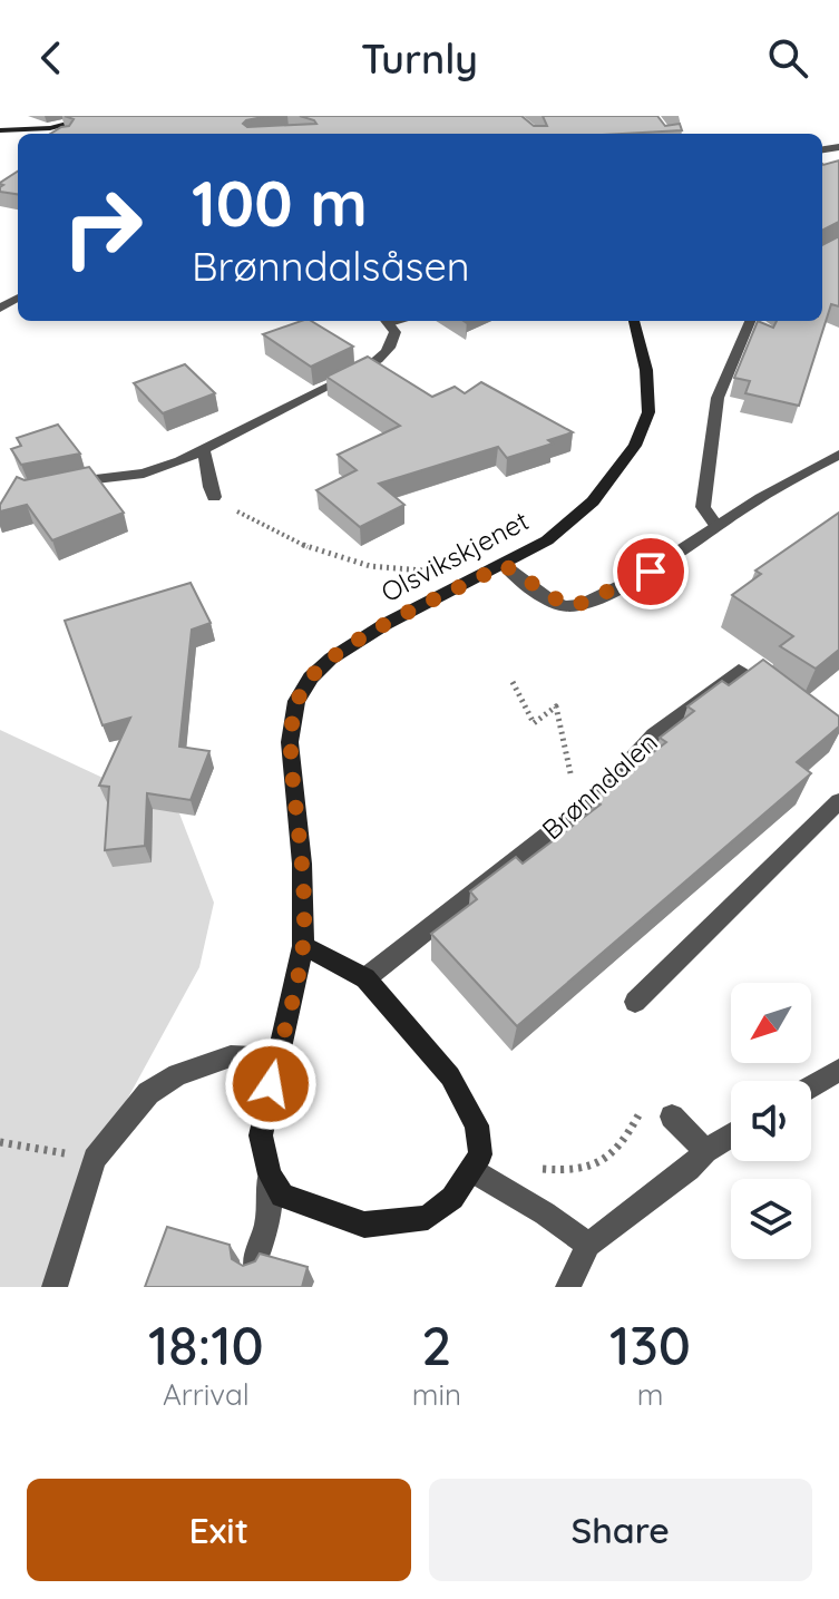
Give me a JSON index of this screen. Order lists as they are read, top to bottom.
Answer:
{
  "streets": {
    "main road": ["Olsvikskjenet"],
    "street": ["Brønndalen"]
  },
  "north": "bottom left",
  "page": {
    "header": "Turnly",
    "turn": ["100 m", "Brønndalsåsen"],
    "eta": [
      "18:10",
      "Arrival",
      "2",
      "min",
      "130",
      "m"
    ],
    "buttons": ["Exit", "Share"]
  }
}
